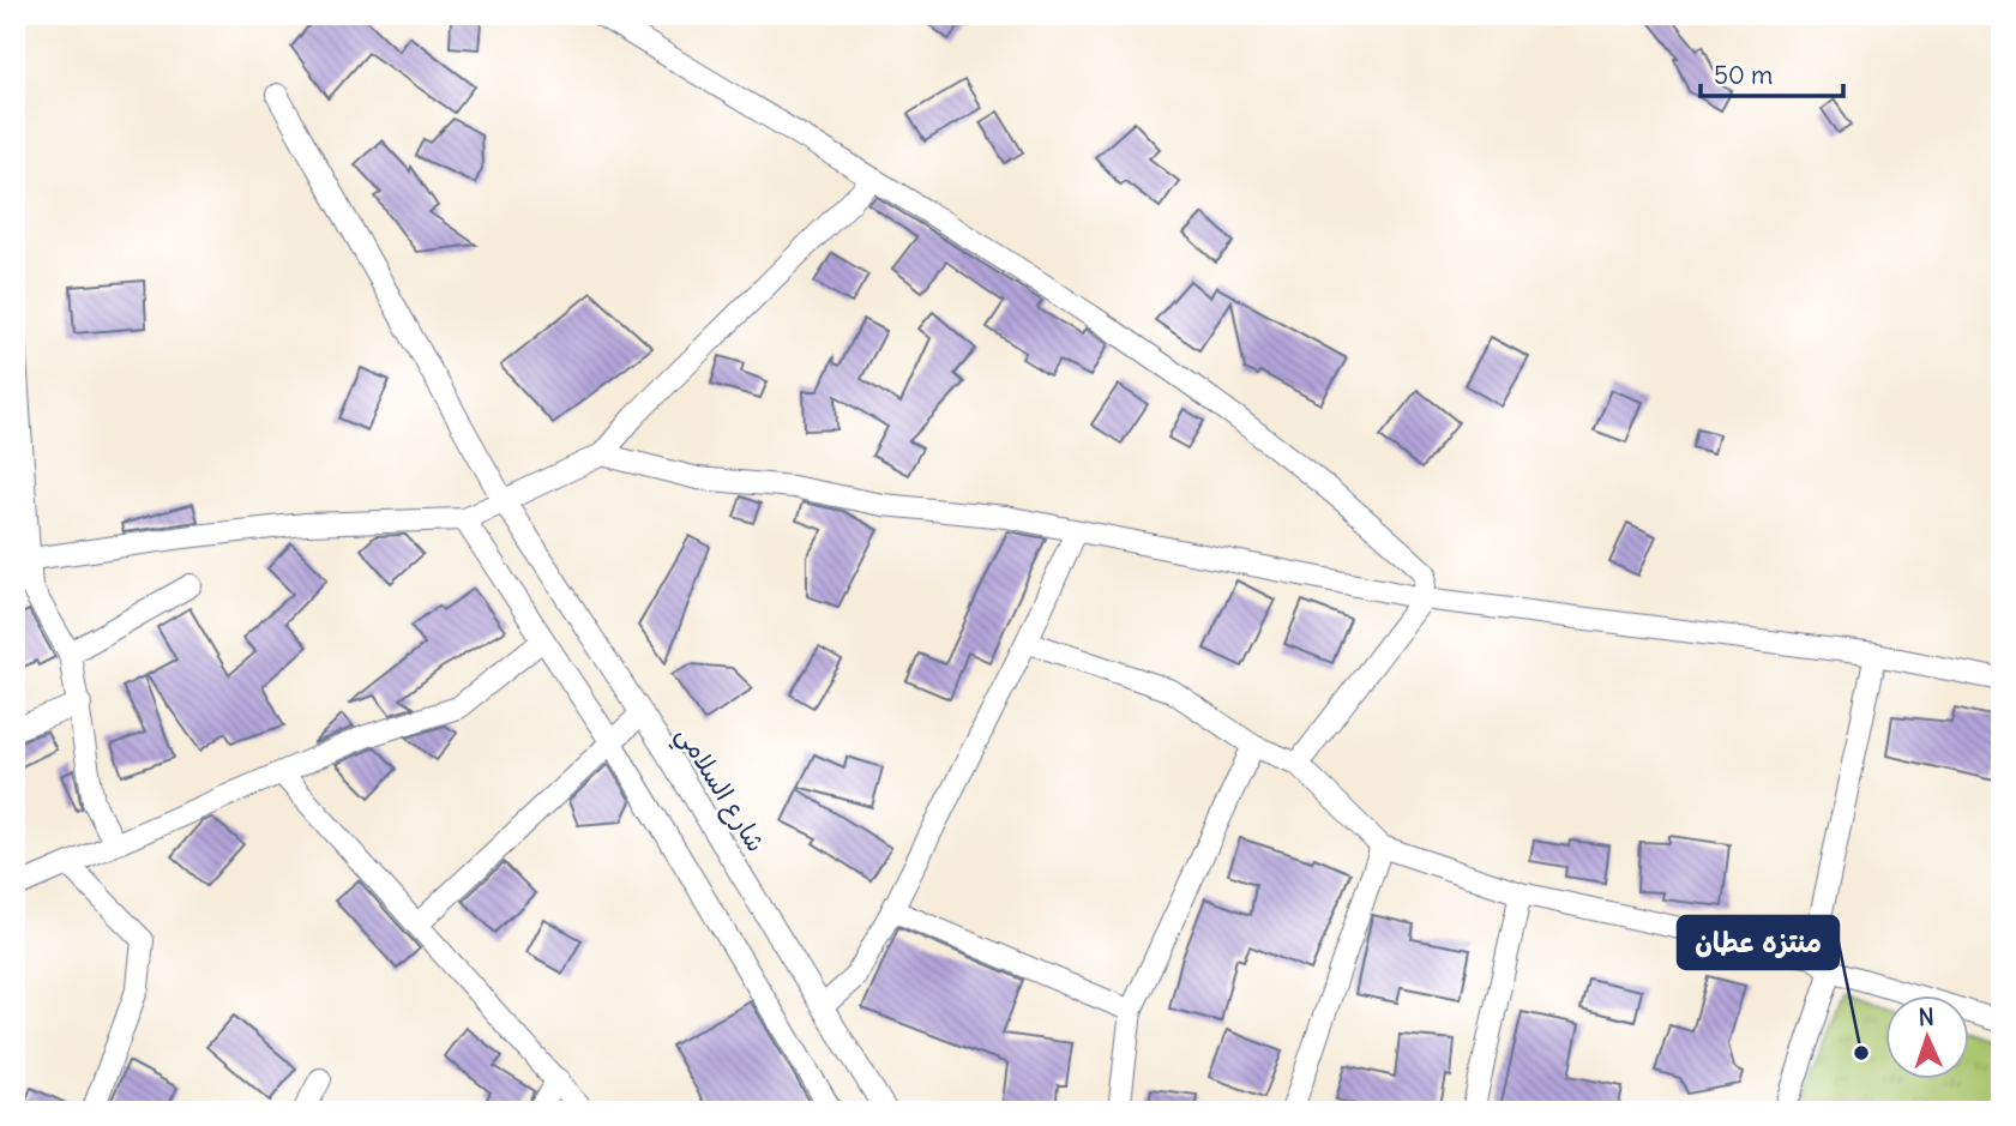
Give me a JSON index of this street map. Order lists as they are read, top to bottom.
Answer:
{
  "streets": {
    "street": ["شارع السلامي"]
  },
  "places": ["منتزه عطان"],
  "scale_bar": "50 m",
  "north": "top"
}
